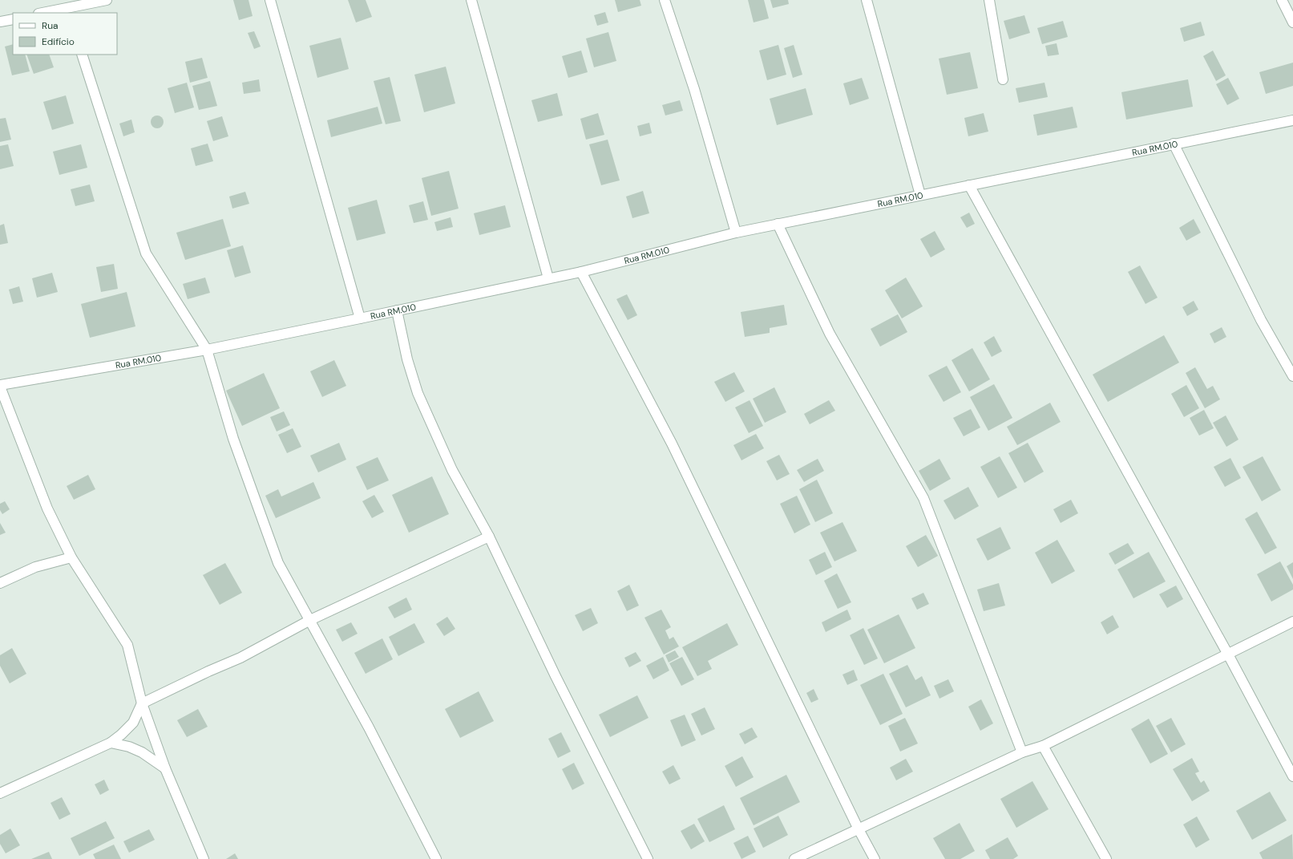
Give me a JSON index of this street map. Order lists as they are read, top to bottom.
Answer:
{
  "streets": {
    "street": ["Rua RM.010"]
  },
  "legend": ["Rua", "Edifício"]
}
